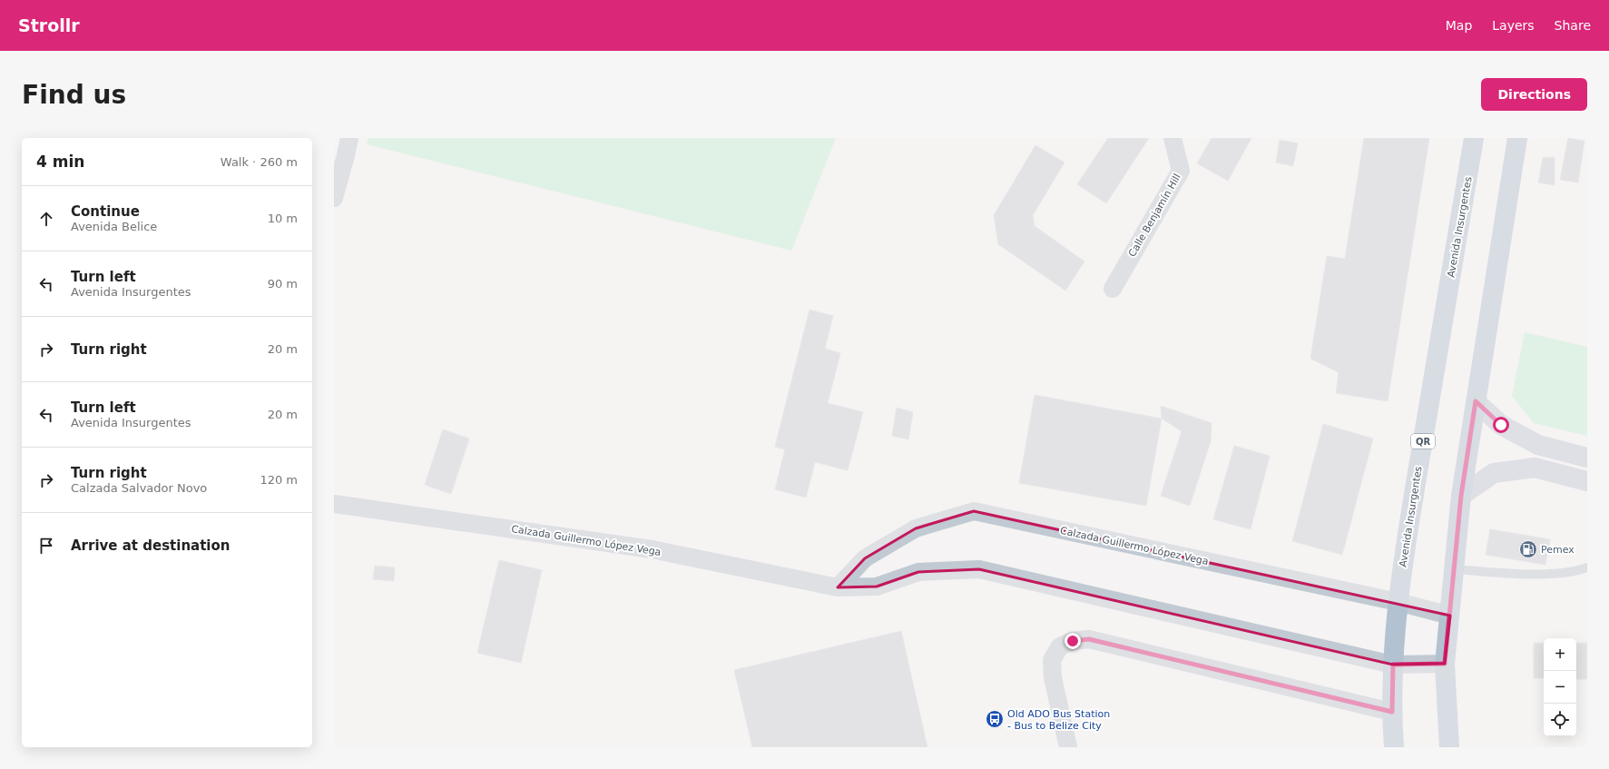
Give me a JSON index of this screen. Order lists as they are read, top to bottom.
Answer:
{
  "streets": {
    "main road": ["Avenida Insurgentes", "QR"],
    "street": ["Calle Benjamín Hill", "Calzada Guillermo López Vega"]
  },
  "crossings": [
    ["Avenida Insurgentes", "Calzada Guillermo López Vega"]
  ],
  "places": {
    "fuel station": ["Pemex"],
    "bus stop": ["Old ADO Bus Station - Bus to Belize City"]
  },
  "page": {
    "header": "Strollr",
    "nav": ["Map", "Layers", "Share"],
    "buttons": "Directions",
    "title": "Find us",
    "heading": ["4 min", "Walk · 260 m"],
    "list": [
      ["Continue", "Avenida Belice", "10 m"],
      ["Turn left", "Avenida Insurgentes", "90 m"],
      ["Turn right", "20 m"],
      ["Turn left", "Avenida Insurgentes", "20 m"],
      ["Turn right", "Calzada Salvador Novo", "120 m"],
      "Arrive at destination"
    ],
    "map_buttons": ["+", "−"]
  }
}
